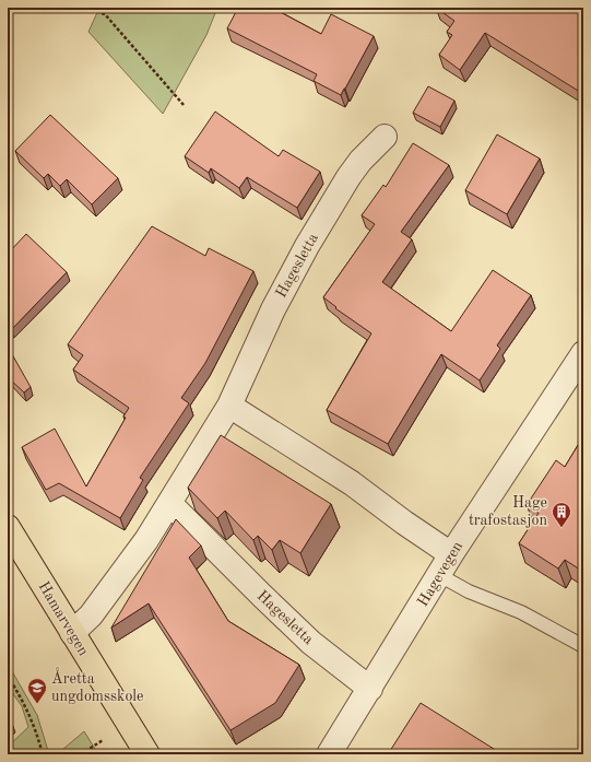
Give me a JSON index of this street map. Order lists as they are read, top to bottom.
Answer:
{
  "streets": {
    "main road": ["Hamarvegen"],
    "street": ["Hagesletta", "Hagevegen"]
  },
  "crossings": [
    ["Hagesletta", "Hagevegen"],
    ["Hagesletta", "Hamarvegen"]
  ],
  "places": {
    "building": ["Hage trafostasjon"],
    "school or university": ["Åretta ungdomsskole"]
  }
}
